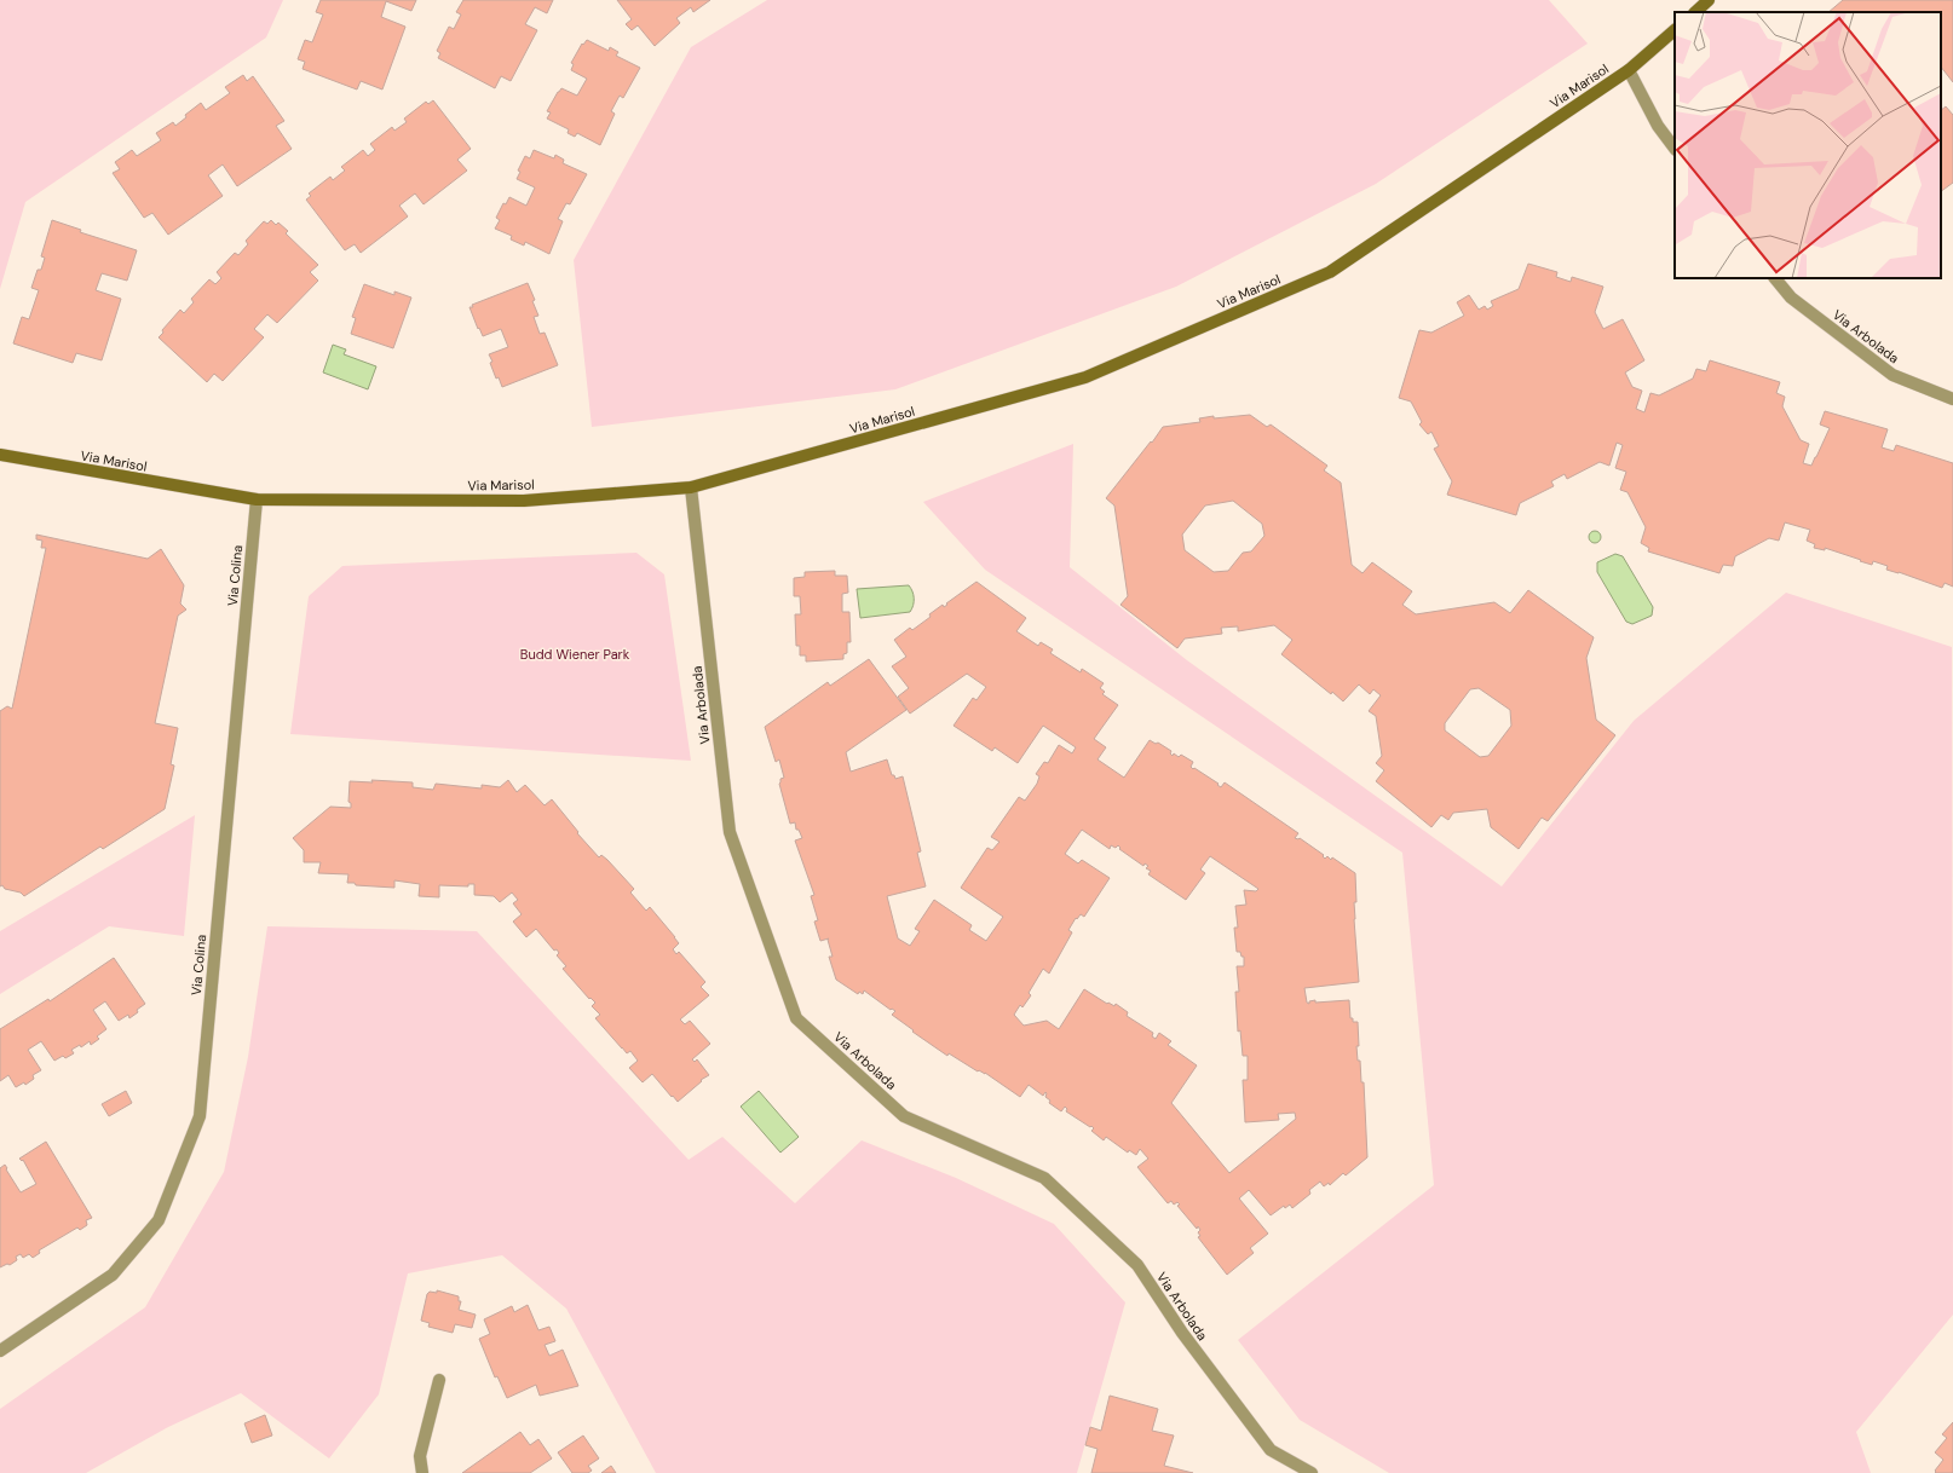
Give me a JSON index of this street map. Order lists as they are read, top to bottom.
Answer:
{
  "streets": {
    "street": ["Via Marisol", "Via Arbolada", "Via Colina"]
  },
  "crossings": [
    ["Via Marisol", "Via Arbolada"],
    ["Via Marisol", "Via Colina"]
  ],
  "parks": ["Budd Wiener Park"]
}
